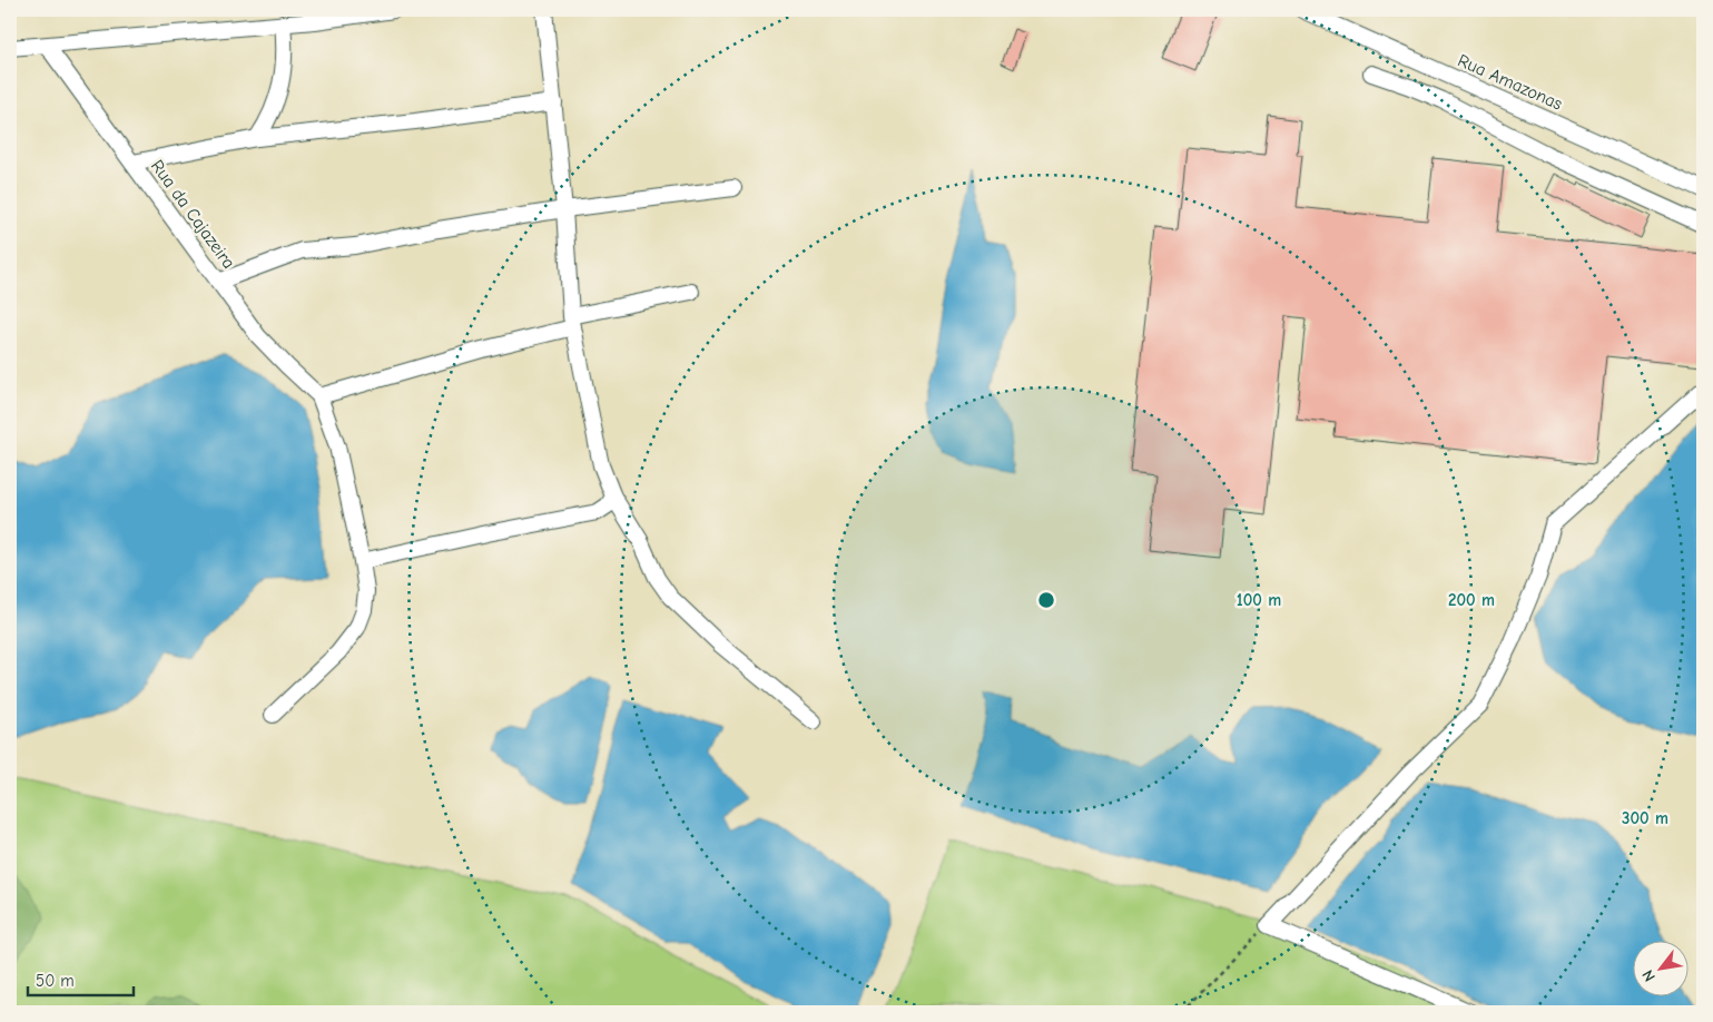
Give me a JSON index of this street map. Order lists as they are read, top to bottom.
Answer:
{
  "streets": {
    "street": ["Rua Amazonas", "Rua da Cajazeira"]
  },
  "scale_bar": "50 m",
  "north": "bottom left",
  "rings": ["100 m", "200 m", "300 m"]
}
